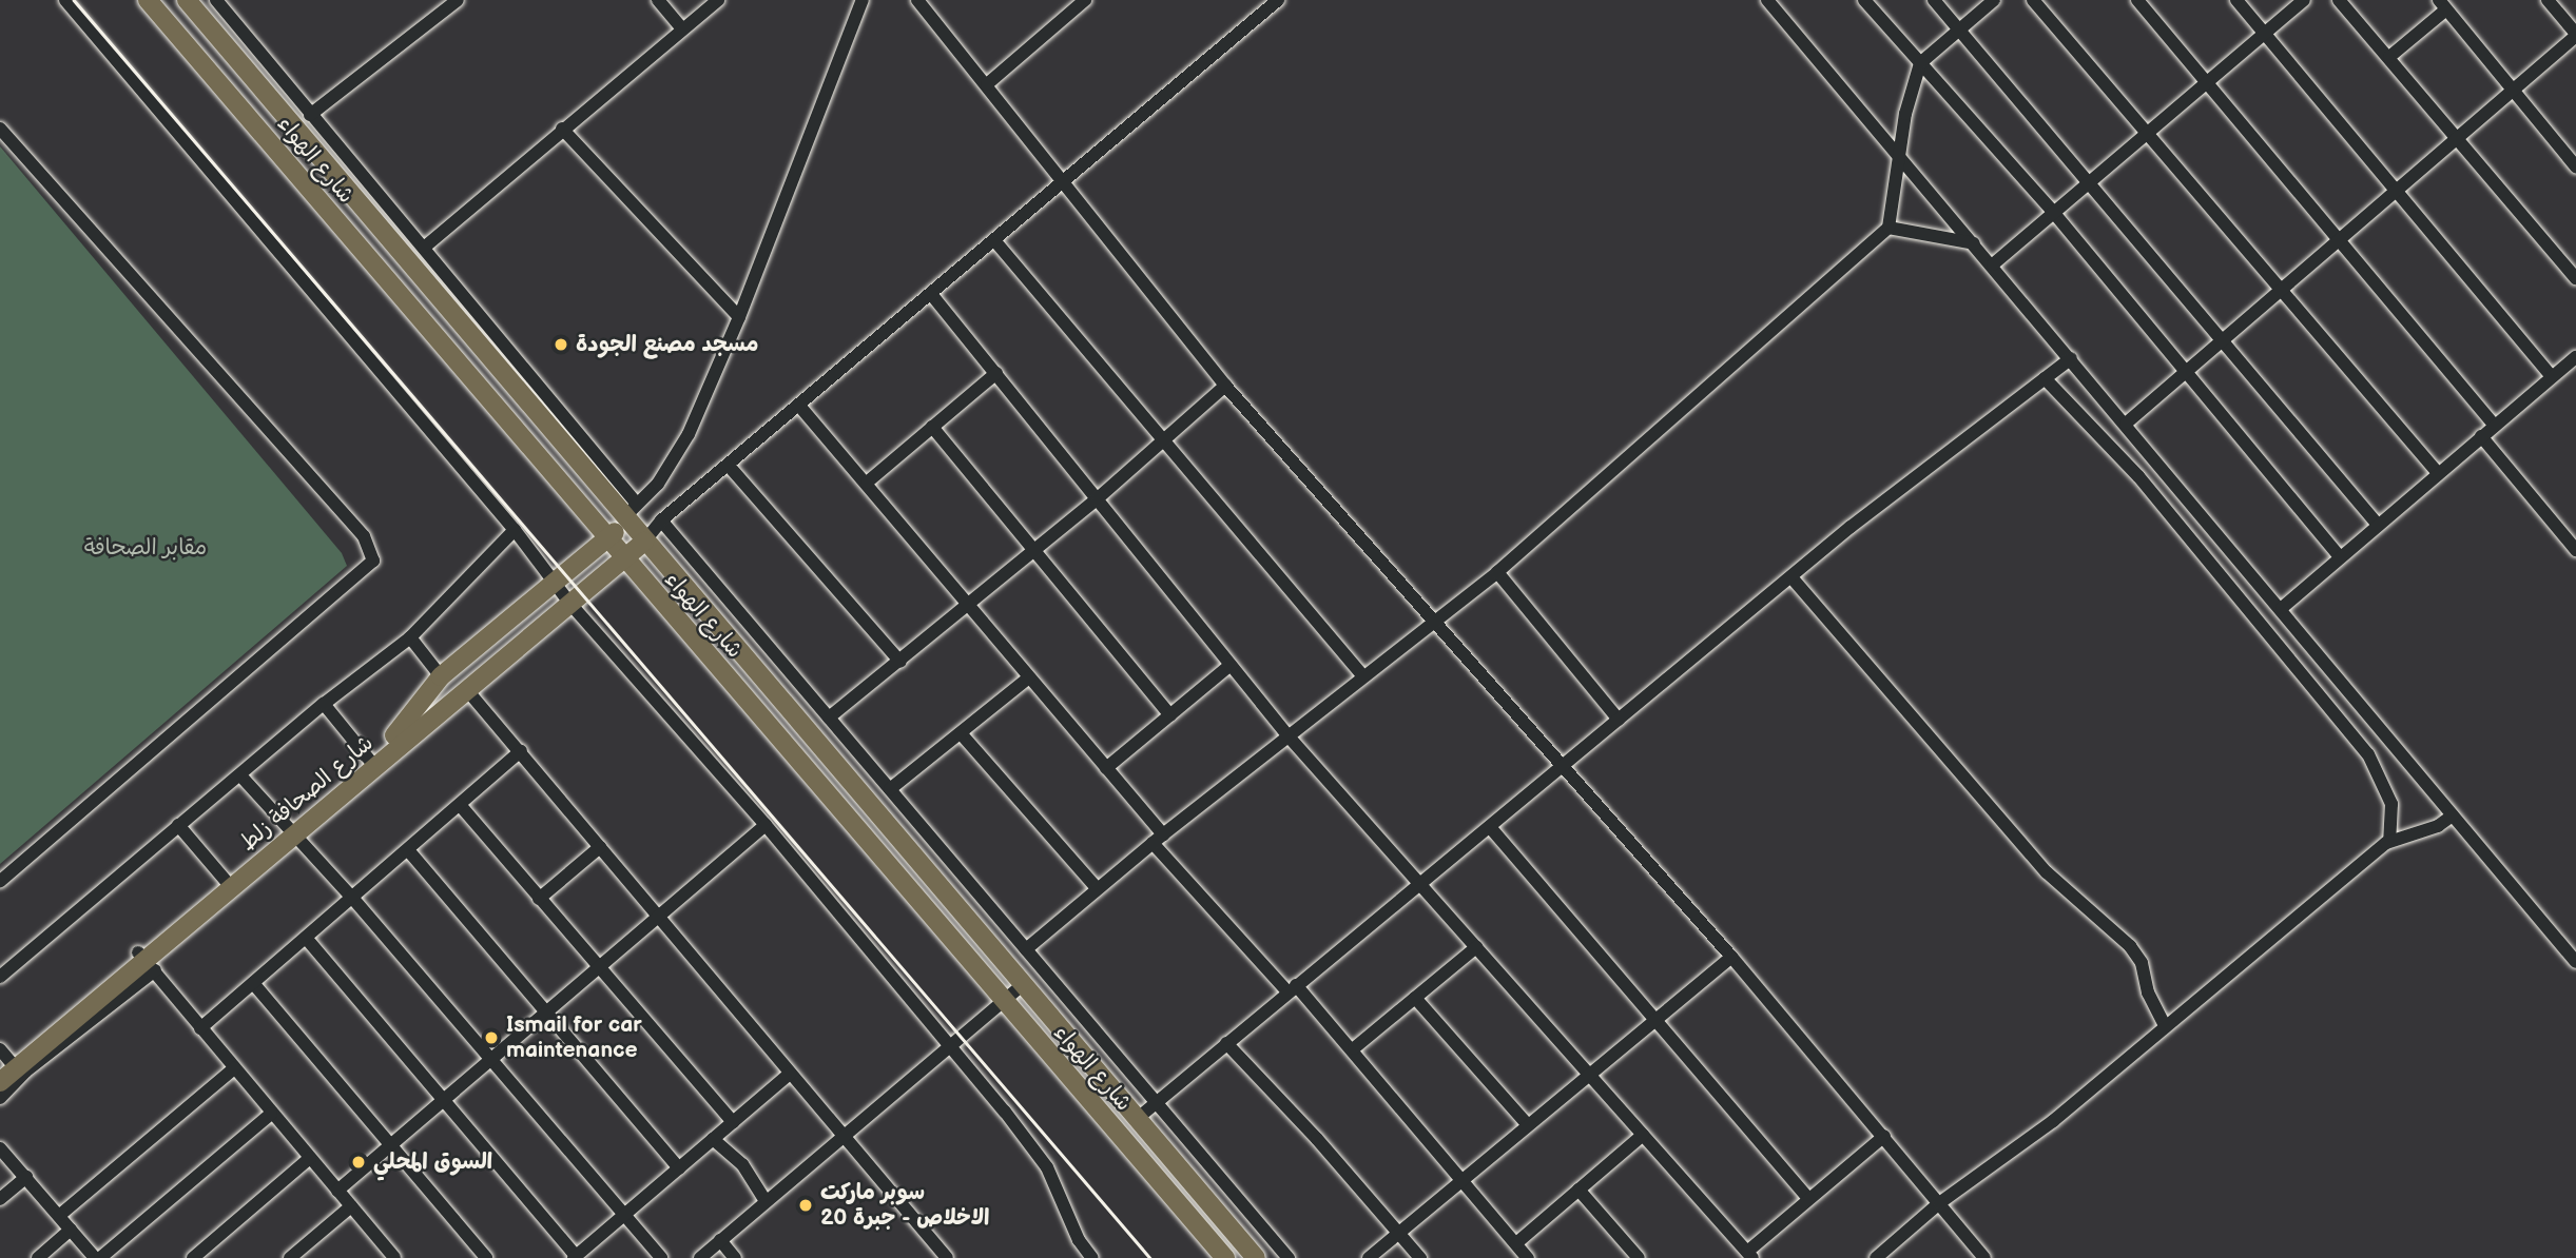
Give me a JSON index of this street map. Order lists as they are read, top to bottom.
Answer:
{
  "streets": {
    "highway": ["شارع الهواء", "شارع الصحافة زلط"]
  },
  "crossings": [
    ["شارع الهواء", "شارع الصحافة زلط"]
  ],
  "parks": ["مقابر الصحافة"],
  "places": [
    "مسجد مصنع الجودة",
    "Ismail for car maintenance",
    "السوق المحلي",
    "سوبر ماركت الاخلاص - جبرة 20"
  ]
}
